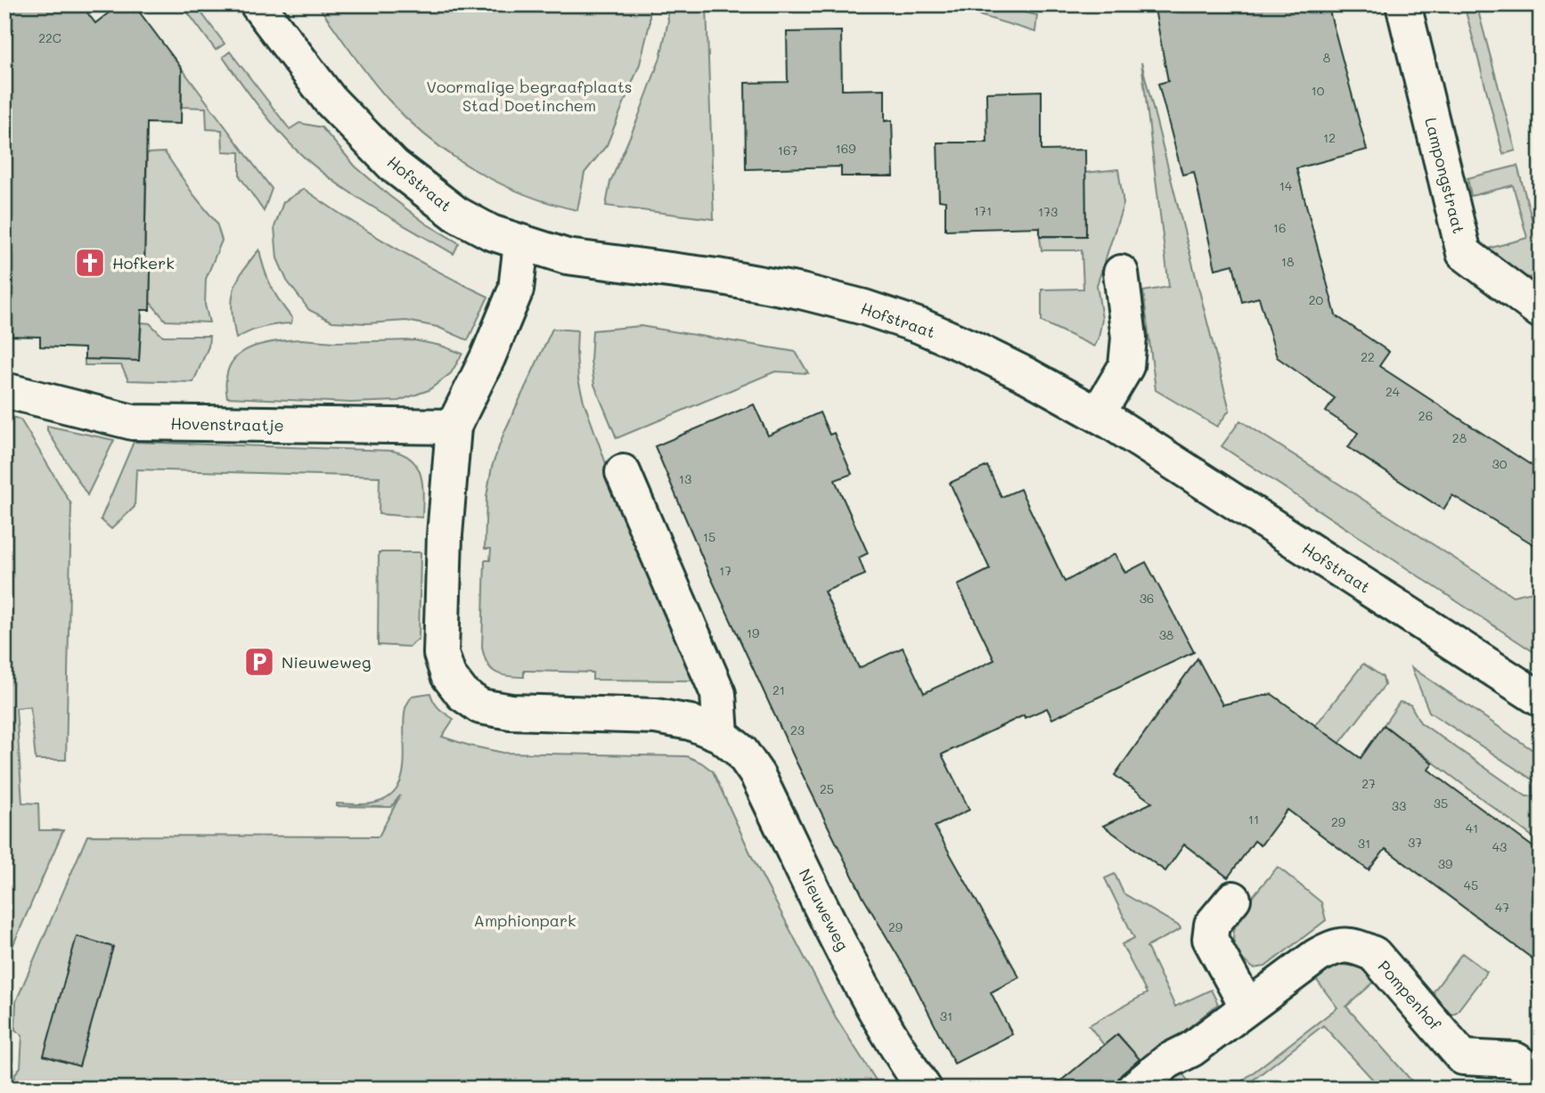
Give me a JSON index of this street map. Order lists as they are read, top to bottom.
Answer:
{
  "streets": {
    "street": [
      "Lampongstraat",
      "Hofstraat",
      "Hovenstraatje",
      "Nieuweweg",
      "Pompenhof"
    ]
  },
  "crossings": [
    ["Hofstraat", "Nieuweweg"],
    ["Hovenstraatje", "Nieuweweg"]
  ],
  "parks": ["Voormalige begraafplaats Stad Doetinchem", "Amphionpark"],
  "places": {
    "church": ["Hofkerk"],
    "parking": ["Nieuweweg"]
  },
  "house_numbers": [
    "22C",
    "8",
    "10",
    "12",
    "169",
    "167",
    "14",
    "171",
    "173",
    "16",
    "18",
    "20",
    "22",
    "24",
    "26",
    "28",
    "30",
    "13",
    "15",
    "17",
    "36",
    "19",
    "38",
    "21",
    "23",
    "27",
    "25",
    "35",
    "33",
    "11",
    "29",
    "41",
    "37",
    "31",
    "43",
    "39",
    "45",
    "47",
    "29",
    "31"
  ]
}
